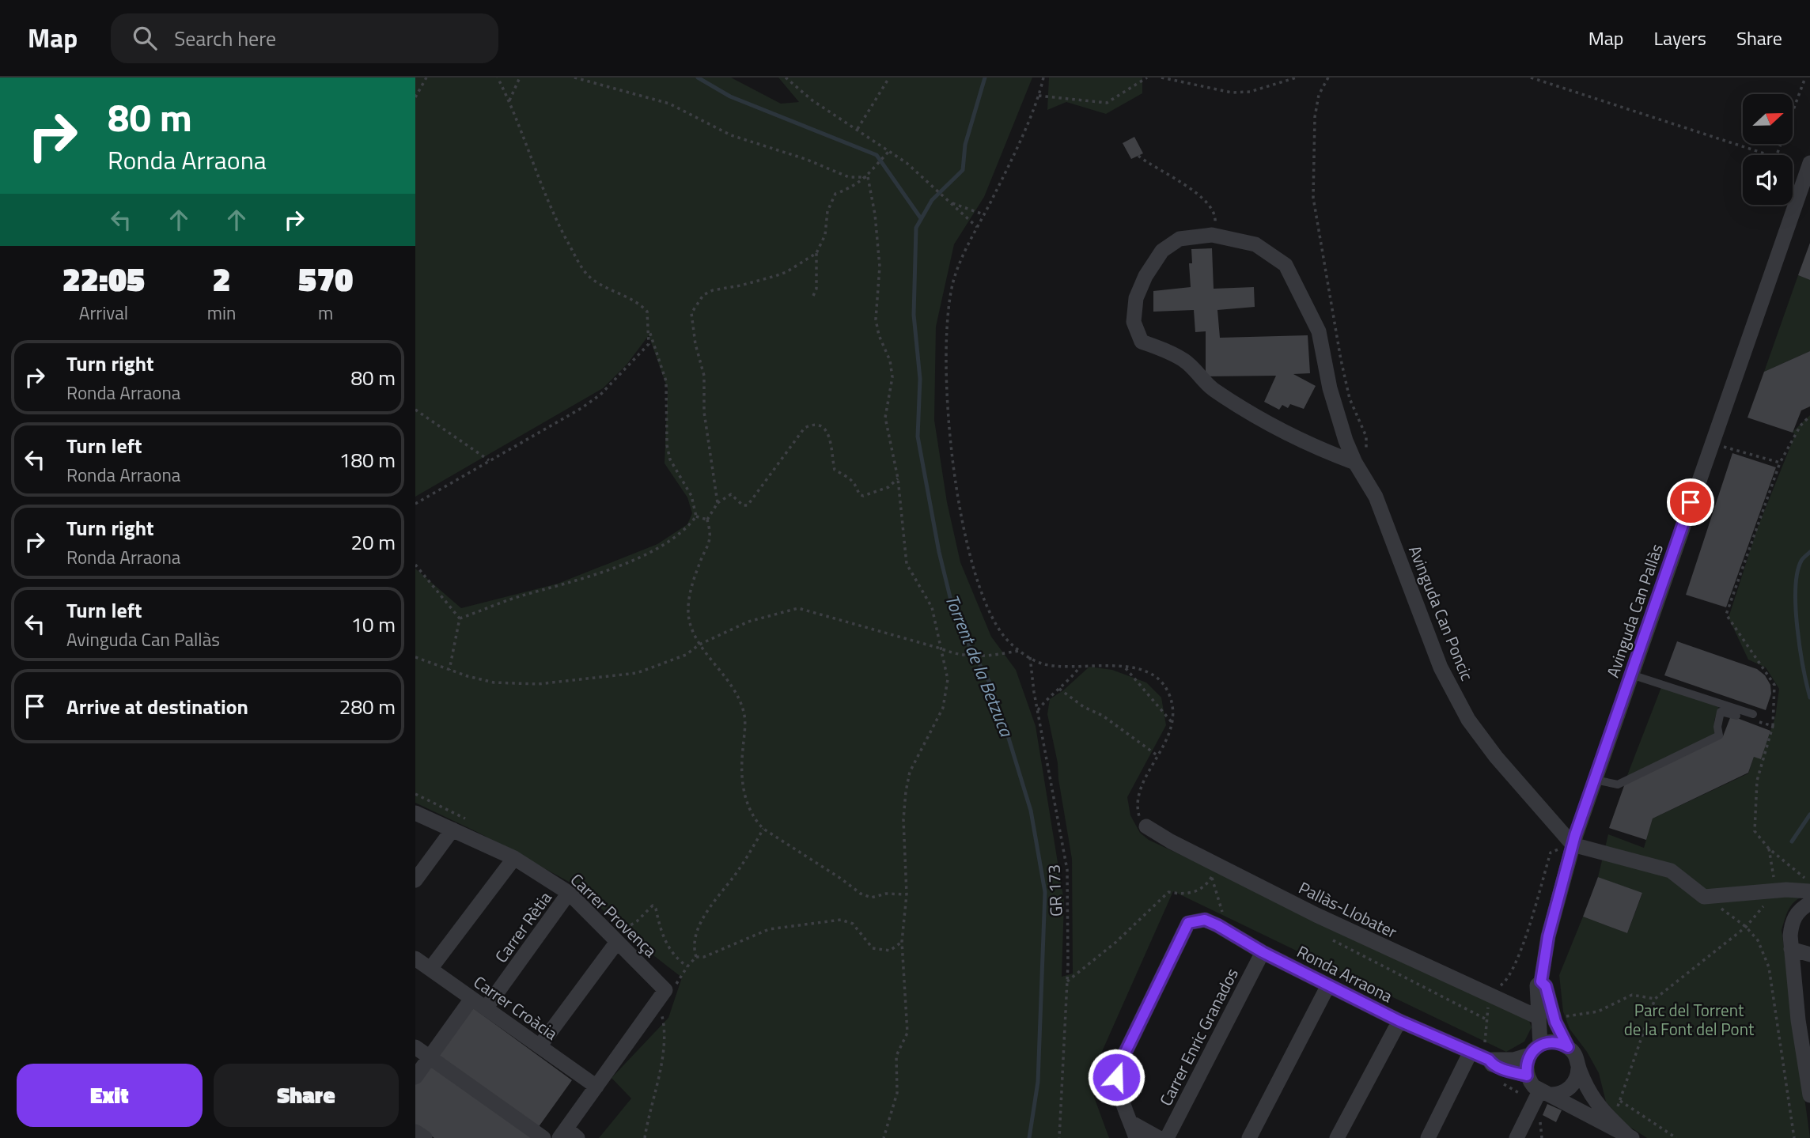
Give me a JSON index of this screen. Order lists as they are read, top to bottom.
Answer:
{
  "streets": {
    "street": [
      "Avinguda Can Pallàs",
      "Avinguda Can Poncic",
      "Pallàs-Llobater",
      "Carrer Provença",
      "Carrer Rètia",
      "Ronda Arraona",
      "Carrer Croàcia",
      "Carrer Enric Granados"
    ],
    "path": ["GR 173"]
  },
  "crossings": [
    ["Avinguda Can Pallàs", "Avinguda Can Poncic"],
    ["Avinguda Can Pallàs", "Pallàs-Llobater"],
    ["Avinguda Can Pallàs", "Ronda Arraona"],
    ["Carrer Provença", "Carrer Rètia"],
    ["Carrer Rètia", "Carrer Croàcia"],
    ["Ronda Arraona", "Carrer Enric Granados"]
  ],
  "water": ["Torrent de la Betzuca"],
  "parks": ["Parc del Torrent de la Font del Pont"],
  "north": "right",
  "page": {
    "header": "Map",
    "search": "Search here",
    "nav": ["Map", "Layers", "Share"],
    "turn": ["80 m", "Ronda Arraona"],
    "eta": [
      "22:05",
      "Arrival",
      "2",
      "min",
      "570",
      "m"
    ],
    "list": [
      {
        "name": "Turn right",
        "note": "Ronda Arraona",
        "value": "80 m"
      },
      {
        "name": "Turn left",
        "note": "Ronda Arraona",
        "value": "180 m"
      },
      {
        "name": "Turn right",
        "note": "Ronda Arraona",
        "value": "20 m"
      },
      {
        "name": "Turn left",
        "note": "Avinguda Can Pallàs",
        "value": "10 m"
      },
      {
        "name": "Arrive at destination",
        "value": "280 m"
      }
    ],
    "buttons": ["Exit", "Share"]
  }
}
